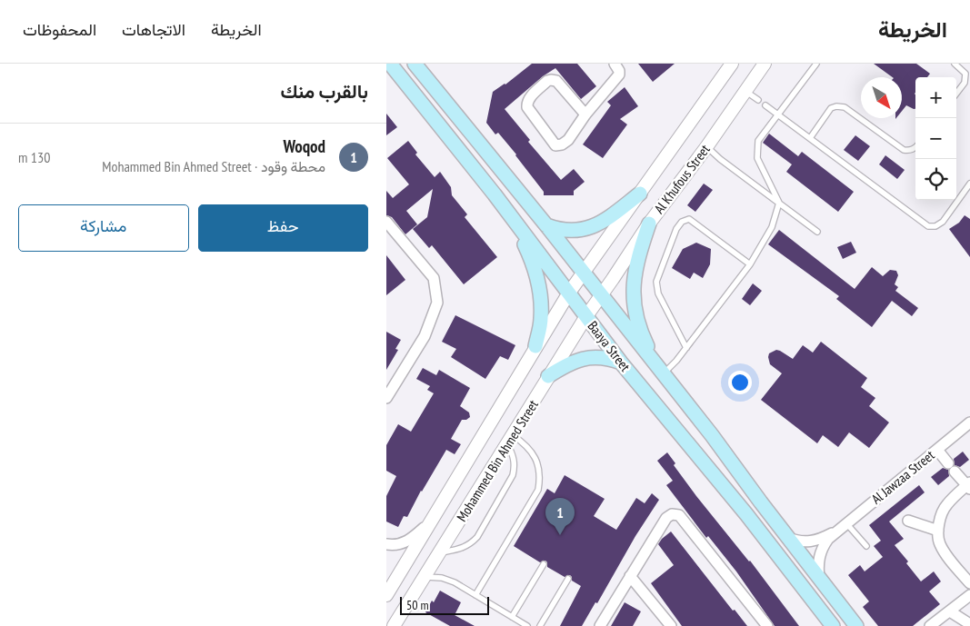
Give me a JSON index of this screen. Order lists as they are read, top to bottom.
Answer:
{
  "streets": {
    "main road": ["Baaya Street"],
    "street": ["Al Khufous Street", "Mohammed Bin Ahmed Street", "Al Jawzaa Street"]
  },
  "crossings": [
    ["Al Khufous Street", "Baaya Street"],
    ["Al Khufous Street", "Mohammed Bin Ahmed Street"],
    ["Baaya Street", "Mohammed Bin Ahmed Street"]
  ],
  "scale_bar": "50 m",
  "north": "bottom right",
  "page": {
    "header": "الخريطة",
    "nav": ["الخريطة", "الاتجاهات", "المحفوظات"],
    "heading": "بالقرب منك",
    "map_buttons": ["+", "−"],
    "list": [
      {
        "mark": "1",
        "name": "Woqod",
        "note": "محطة وقود · Mohammed Bin Ahmed Street",
        "value": "130 m"
      }
    ],
    "buttons": ["حفظ", "مشاركة"],
    "pins": "1",
    "scale": "50 m"
  }
}
